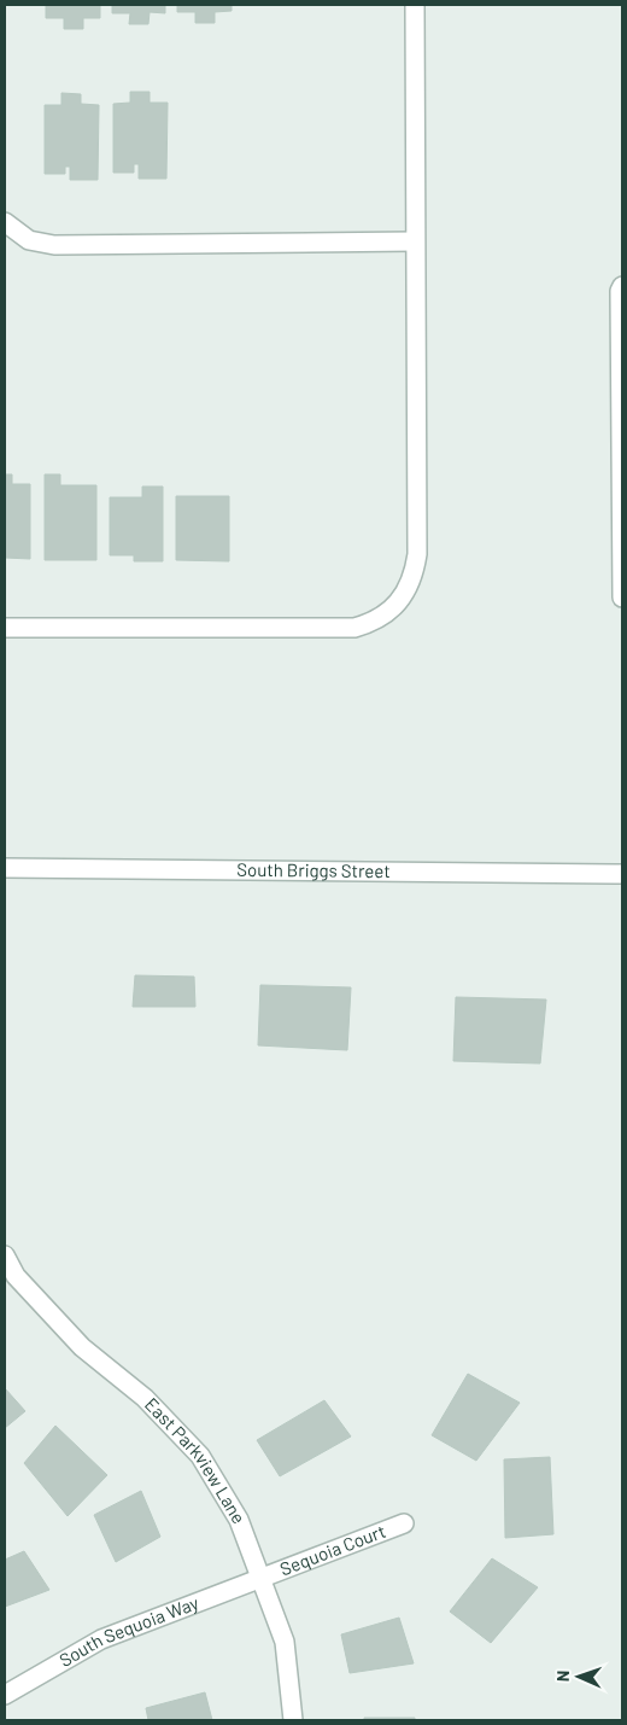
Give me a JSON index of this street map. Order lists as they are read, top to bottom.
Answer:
{
  "streets": {
    "street": [
      "South Briggs Street",
      "East Parkview Lane",
      "Sequoia Court",
      "South Sequoia Way"
    ]
  },
  "crossings": [
    ["East Parkview Lane", "Sequoia Court"],
    ["East Parkview Lane", "South Sequoia Way"],
    ["Sequoia Court", "South Sequoia Way"]
  ],
  "north": "left"
}
